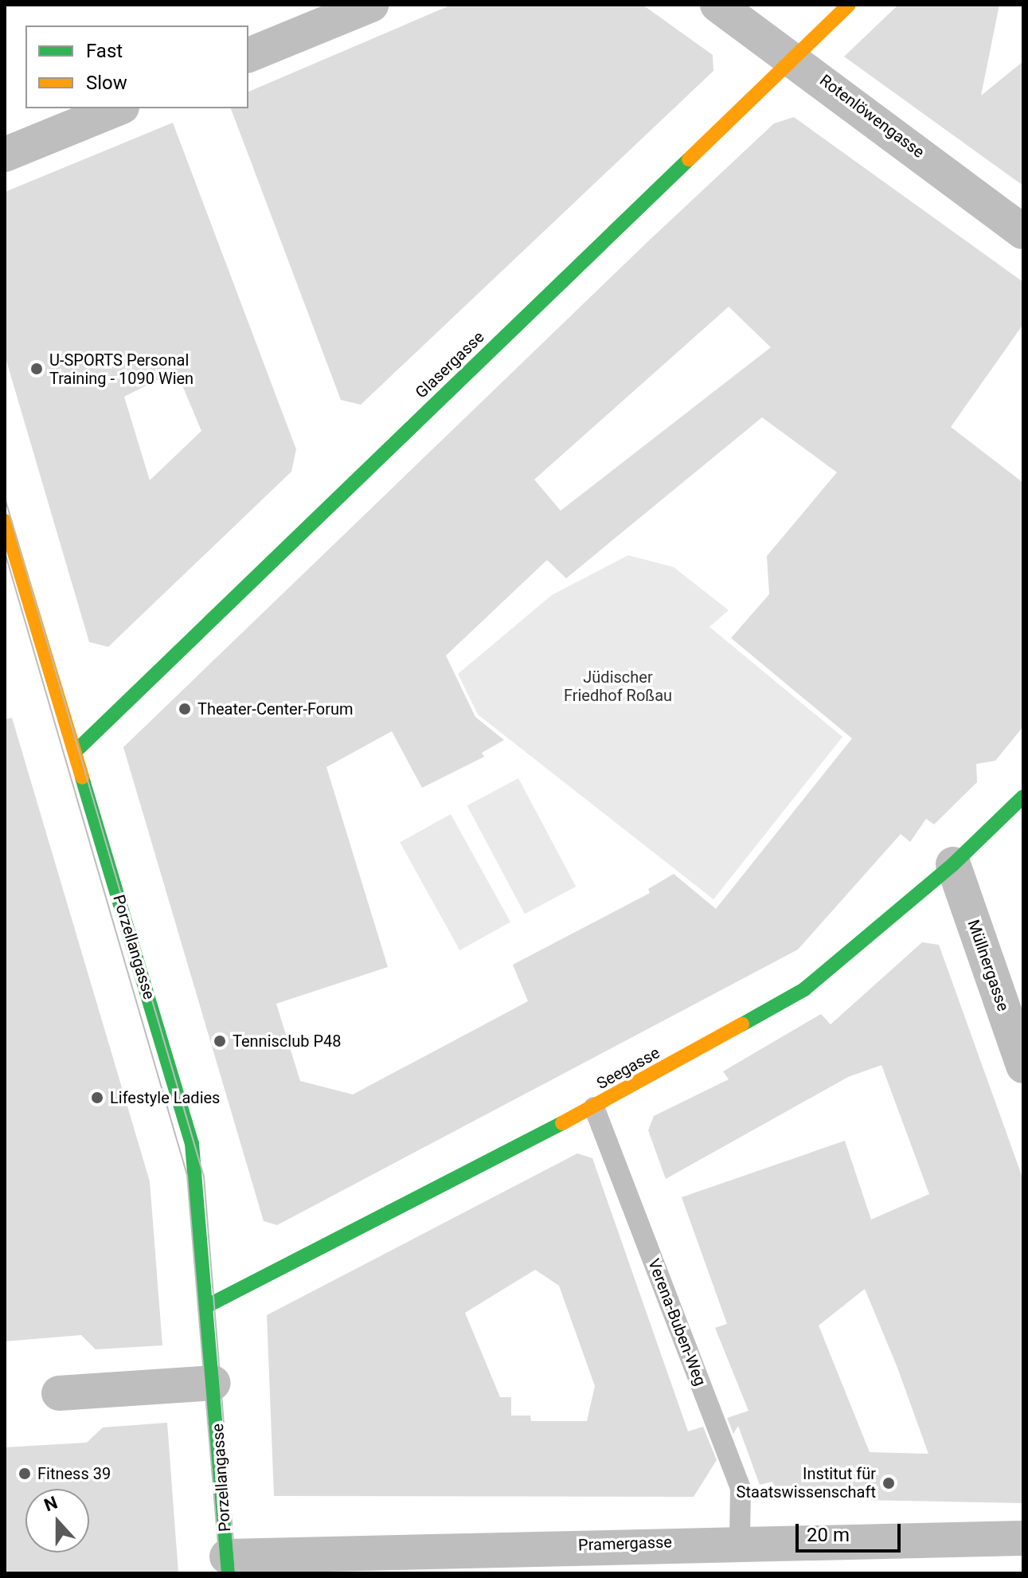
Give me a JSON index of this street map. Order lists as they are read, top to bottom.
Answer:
{
  "streets": {
    "street": [
      "Rotenlöwengasse",
      "Glasergasse",
      "Porzellangasse",
      "Müllnergasse",
      "Seegasse",
      "Pramergasse"
    ],
    "lane": ["Verena-Buben-Weg"]
  },
  "crossings": [
    ["Rotenlöwengasse", "Glasergasse"],
    ["Glasergasse", "Porzellangasse"],
    ["Porzellangasse", "Seegasse"],
    ["Porzellangasse", "Pramergasse"],
    ["Müllnergasse", "Seegasse"],
    ["Seegasse", "Verena-Buben-Weg"],
    ["Verena-Buben-Weg", "Pramergasse"]
  ],
  "parks": ["Jüdischer Friedhof Roßau"],
  "places": [
    "U-SPORTS Personal Training - 1090 Wien",
    "Theater-Center-Forum",
    "Tennisclub P48",
    "Lifestyle Ladies",
    "Fitness 39",
    "Institut für Staatswissenschaft"
  ],
  "legend": ["Fast", "Slow"],
  "scale_bar": "20 m",
  "north": "top"
}
